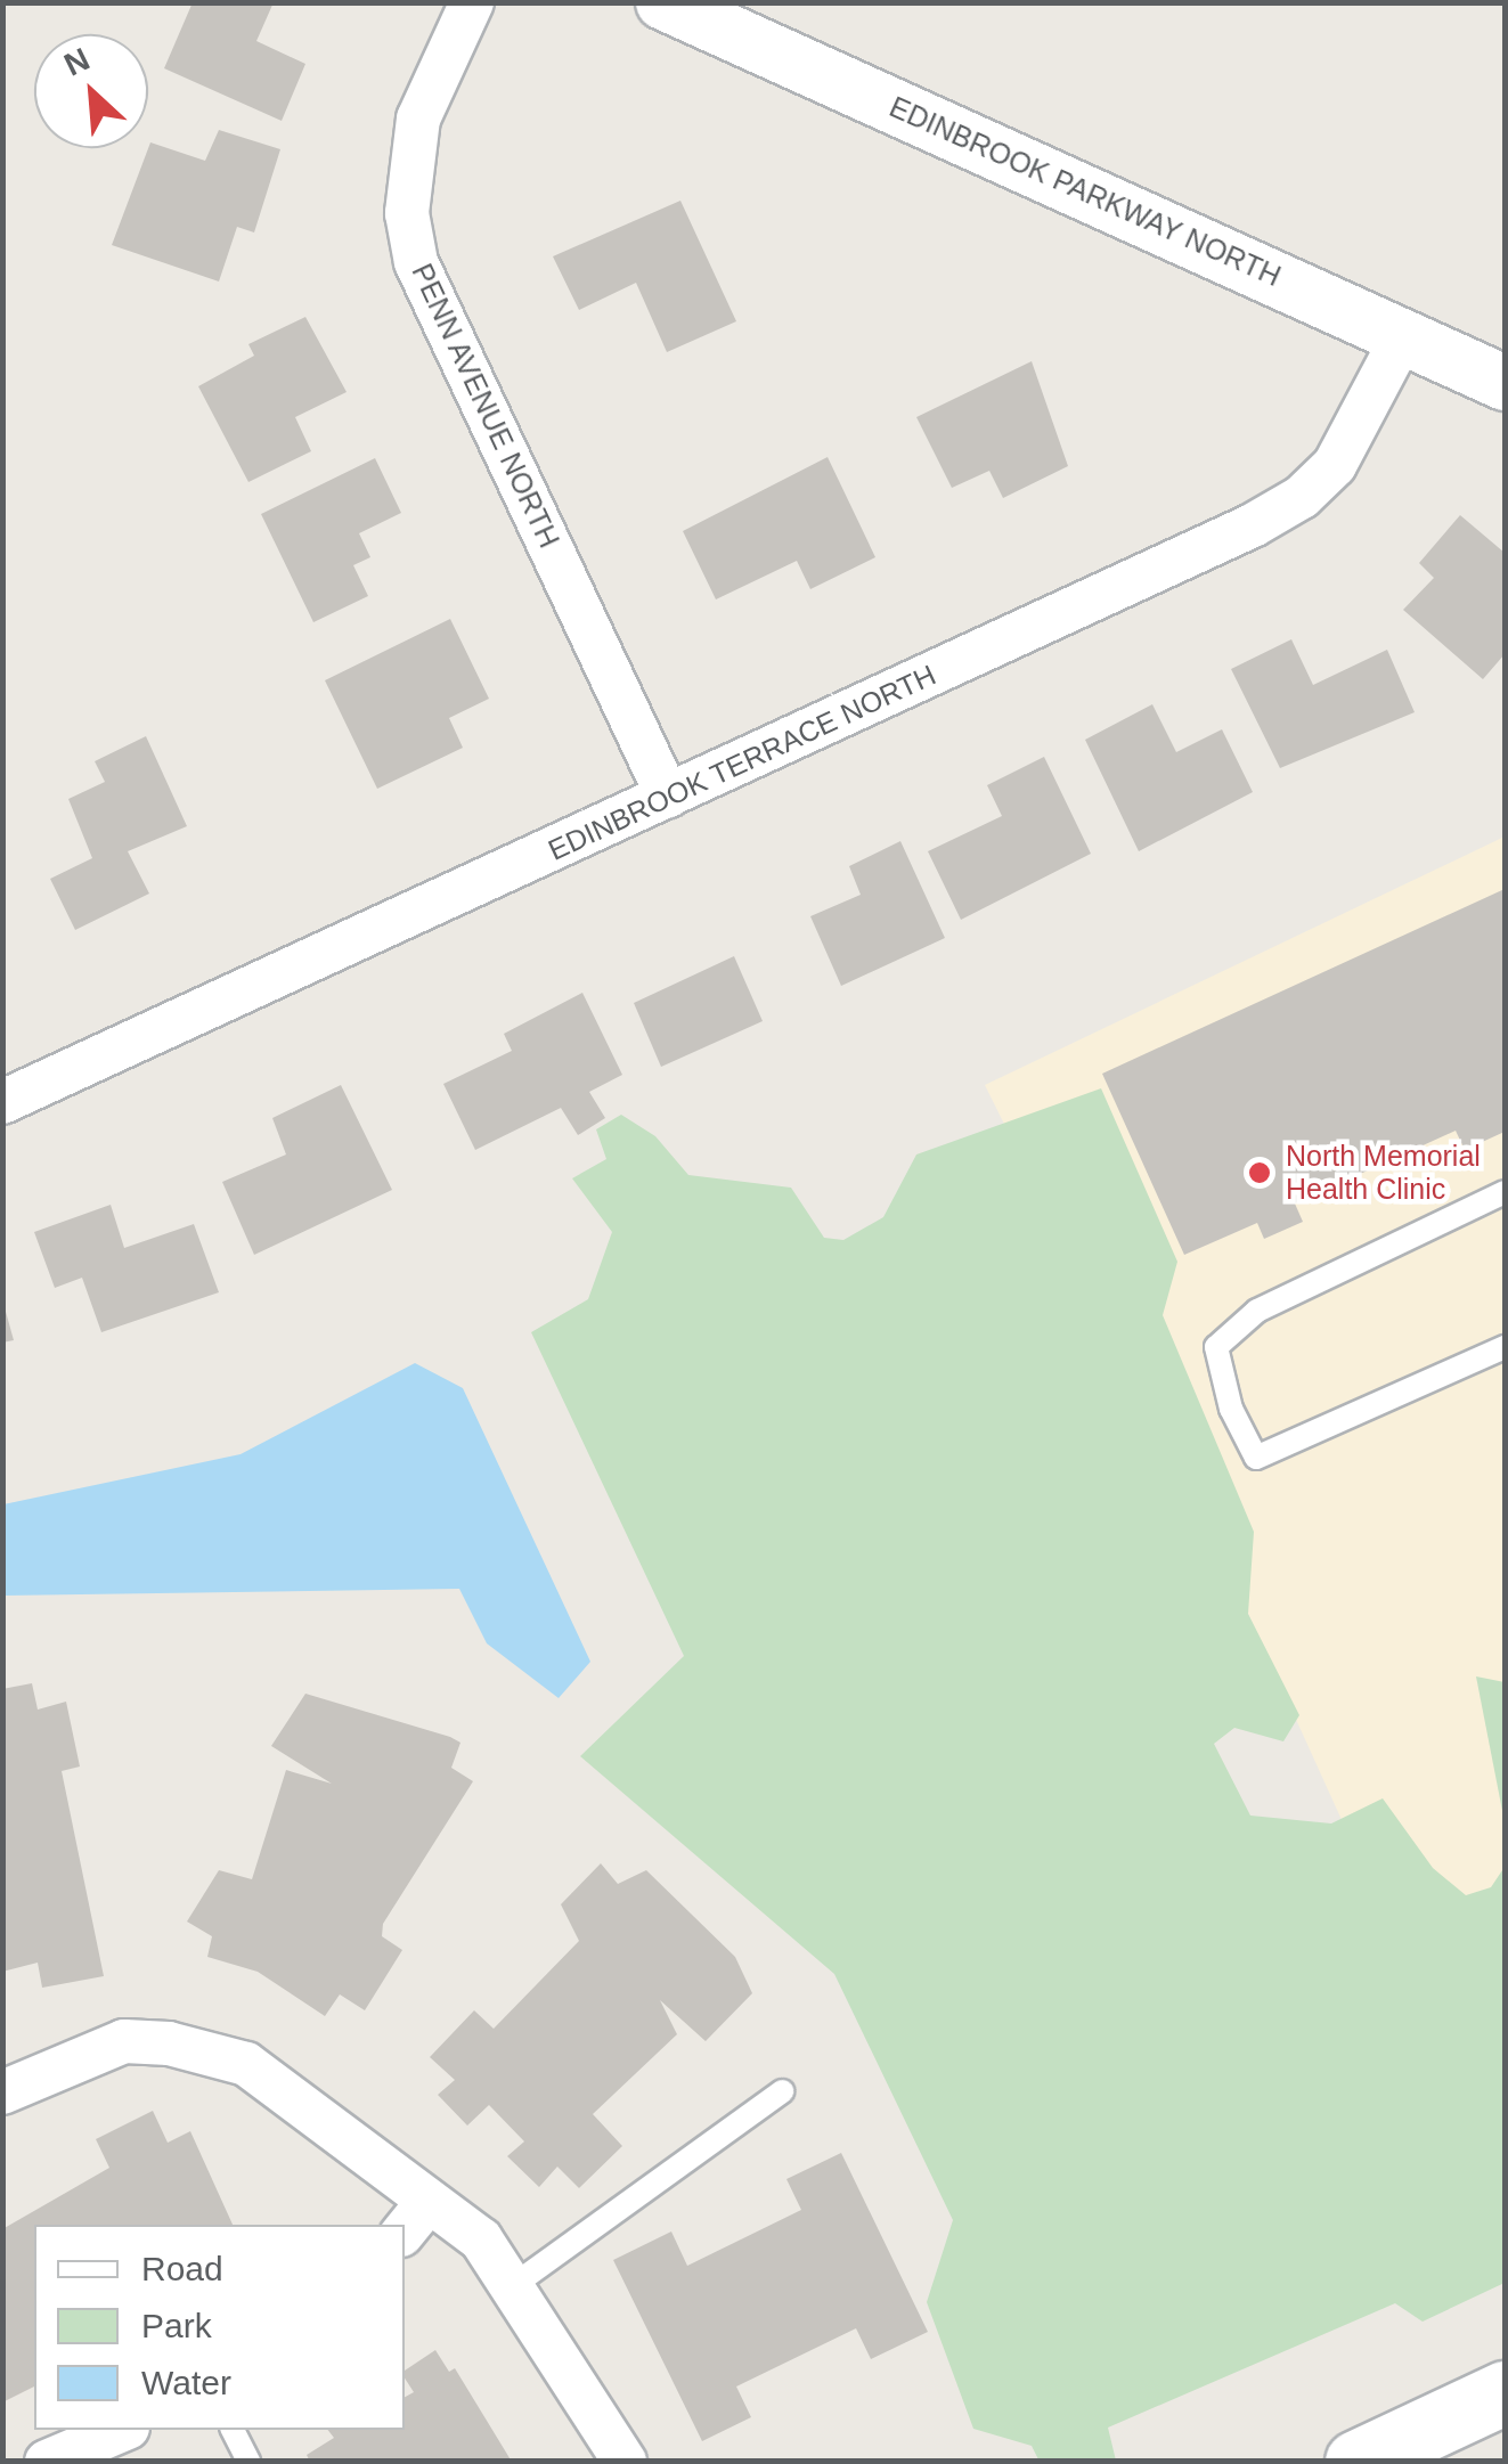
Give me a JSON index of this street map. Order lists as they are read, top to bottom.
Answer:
{
  "streets": {
    "street": ["EDINBROOK PARKWAY NORTH", "PENN AVENUE NORTH", "EDINBROOK TERRACE NORTH"]
  },
  "crossings": [
    ["EDINBROOK PARKWAY NORTH", "EDINBROOK TERRACE NORTH"],
    ["PENN AVENUE NORTH", "EDINBROOK TERRACE NORTH"]
  ],
  "places": ["North Memorial Health Clinic"],
  "legend": ["Road", "Park", "Water"],
  "north": "top left"
}
